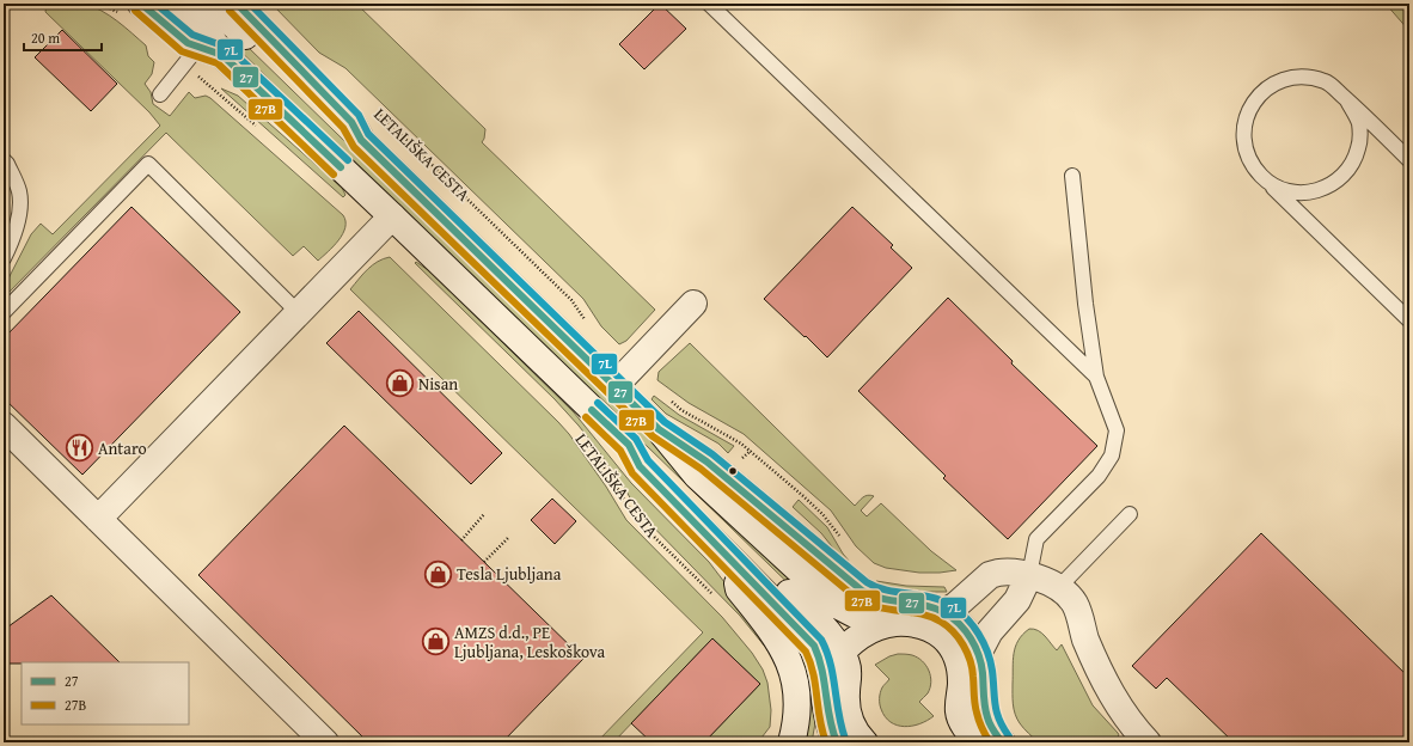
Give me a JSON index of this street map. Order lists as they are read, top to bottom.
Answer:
{
  "streets": {
    "main road": ["LETALIŠKA CESTA"]
  },
  "places": {
    "shop": ["Nisan", "Tesla Ljubljana", "AMZS d.d., PE Ljubljana, Leskoškova"],
    "restaurant": ["Antaro"]
  },
  "lines": ["transit line 27", "transit line 7L", "transit line 27B"],
  "legend": ["27", "27B"],
  "scale_bar": "20 m"
}
